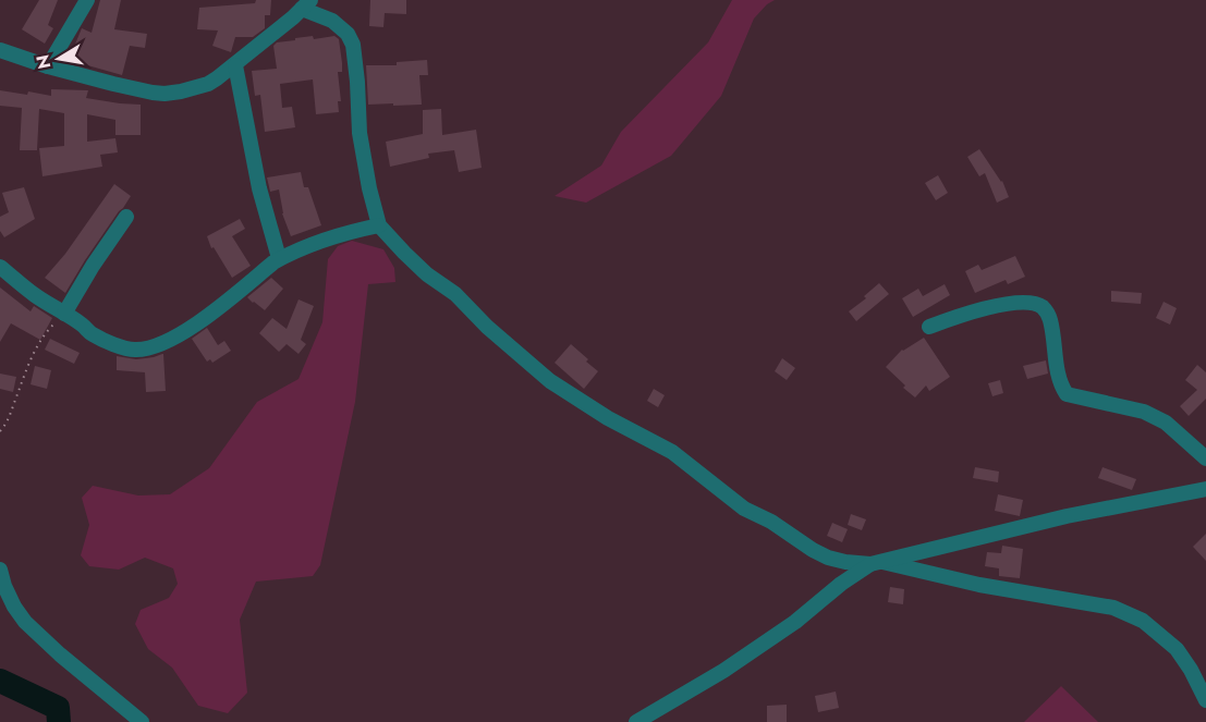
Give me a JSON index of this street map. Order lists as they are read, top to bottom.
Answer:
{
  "north": "left"
}
